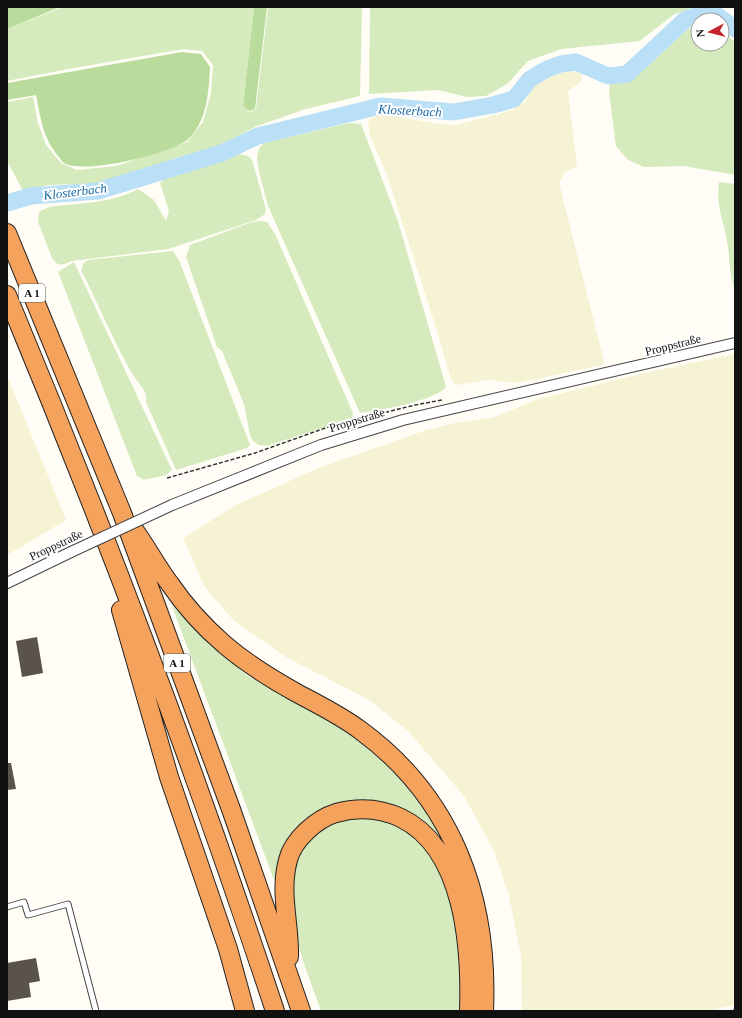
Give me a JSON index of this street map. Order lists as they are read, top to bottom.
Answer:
{
  "streets": {
    "highway": ["A 1"],
    "street": ["Proppstraße"]
  },
  "water": ["Klosterbach"],
  "north": "left"
}
